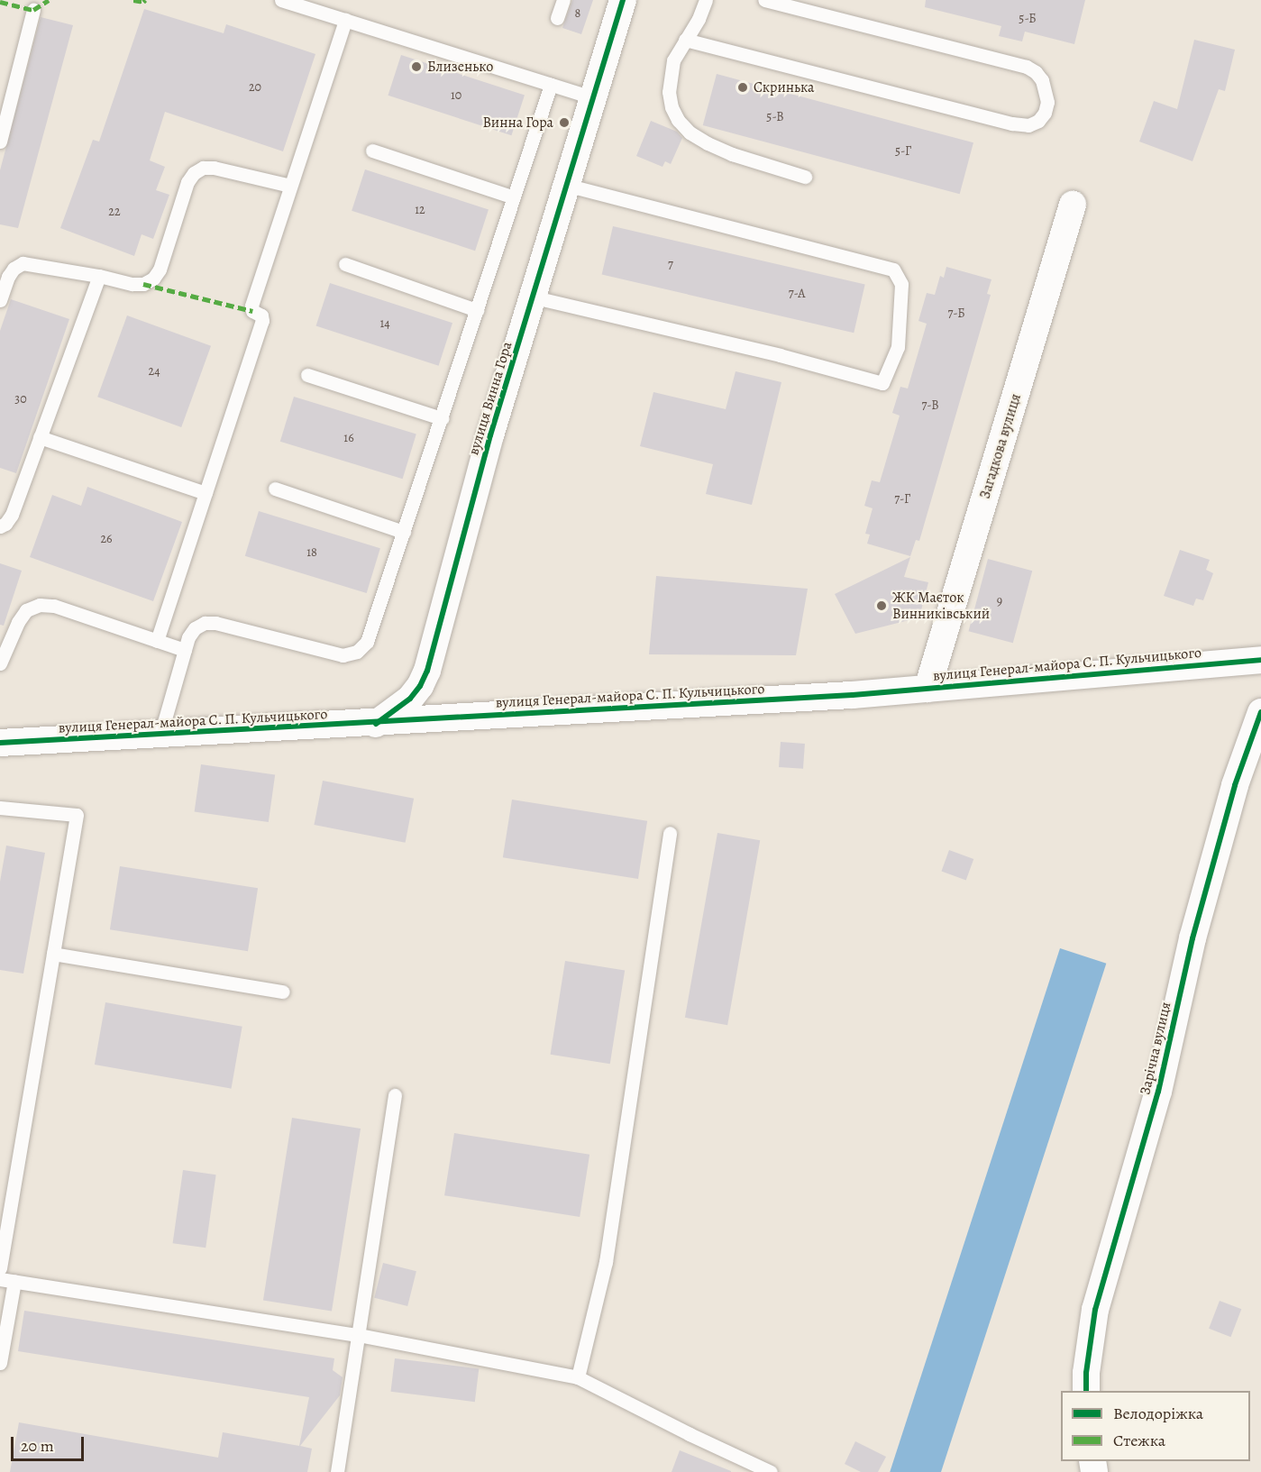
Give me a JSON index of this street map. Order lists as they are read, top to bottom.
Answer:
{
  "streets": {
    "street": [
      "вулиця Винна Гора",
      "Загадкова вулиця",
      "вулиця Генерал-майора С. П. Кульчицького",
      "Зарічна вулиця"
    ]
  },
  "crossings": [
    ["вулиця Винна Гора", "вулиця Генерал-майора С. П. Кульчицького"],
    ["Загадкова вулиця", "вулиця Генерал-майора С. П. Кульчицького"]
  ],
  "places": [
    "Близенько",
    "Скринька",
    "Винна Гора",
    "ЖК Маєток Винниківський"
  ],
  "house_numbers": [
    "8",
    "5-Б",
    "20",
    "10",
    "5-В",
    "5-Г",
    "12",
    "22",
    "7",
    "7-А",
    "7-Б",
    "14",
    "24",
    "30",
    "7-В",
    "16",
    "7-Г",
    "26",
    "18",
    "9"
  ],
  "legend": ["Велодоріжка", "Стежка"],
  "scale_bar": "20 m"
}
